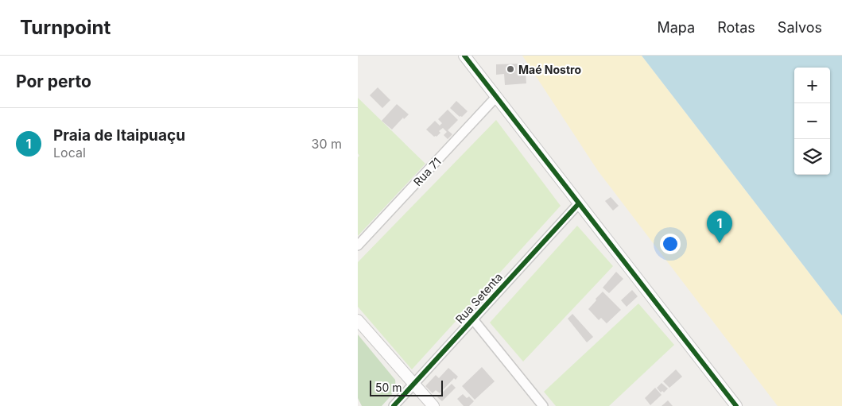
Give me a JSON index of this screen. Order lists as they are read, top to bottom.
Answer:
{
  "streets": {
    "street": ["Rua 71", "Rua Setenta"]
  },
  "places": ["Maé Nostro"],
  "scale_bar": "50 m",
  "page": {
    "header": "Turnpoint",
    "nav": ["Mapa", "Rotas", "Salvos"],
    "heading": "Por perto",
    "map_buttons": ["+", "−"],
    "list": [
      {
        "mark": "1",
        "name": "Praia de Itaipuaçu",
        "note": "Local",
        "value": "30 m"
      }
    ],
    "pins": "1",
    "scale": "50 m"
  }
}
